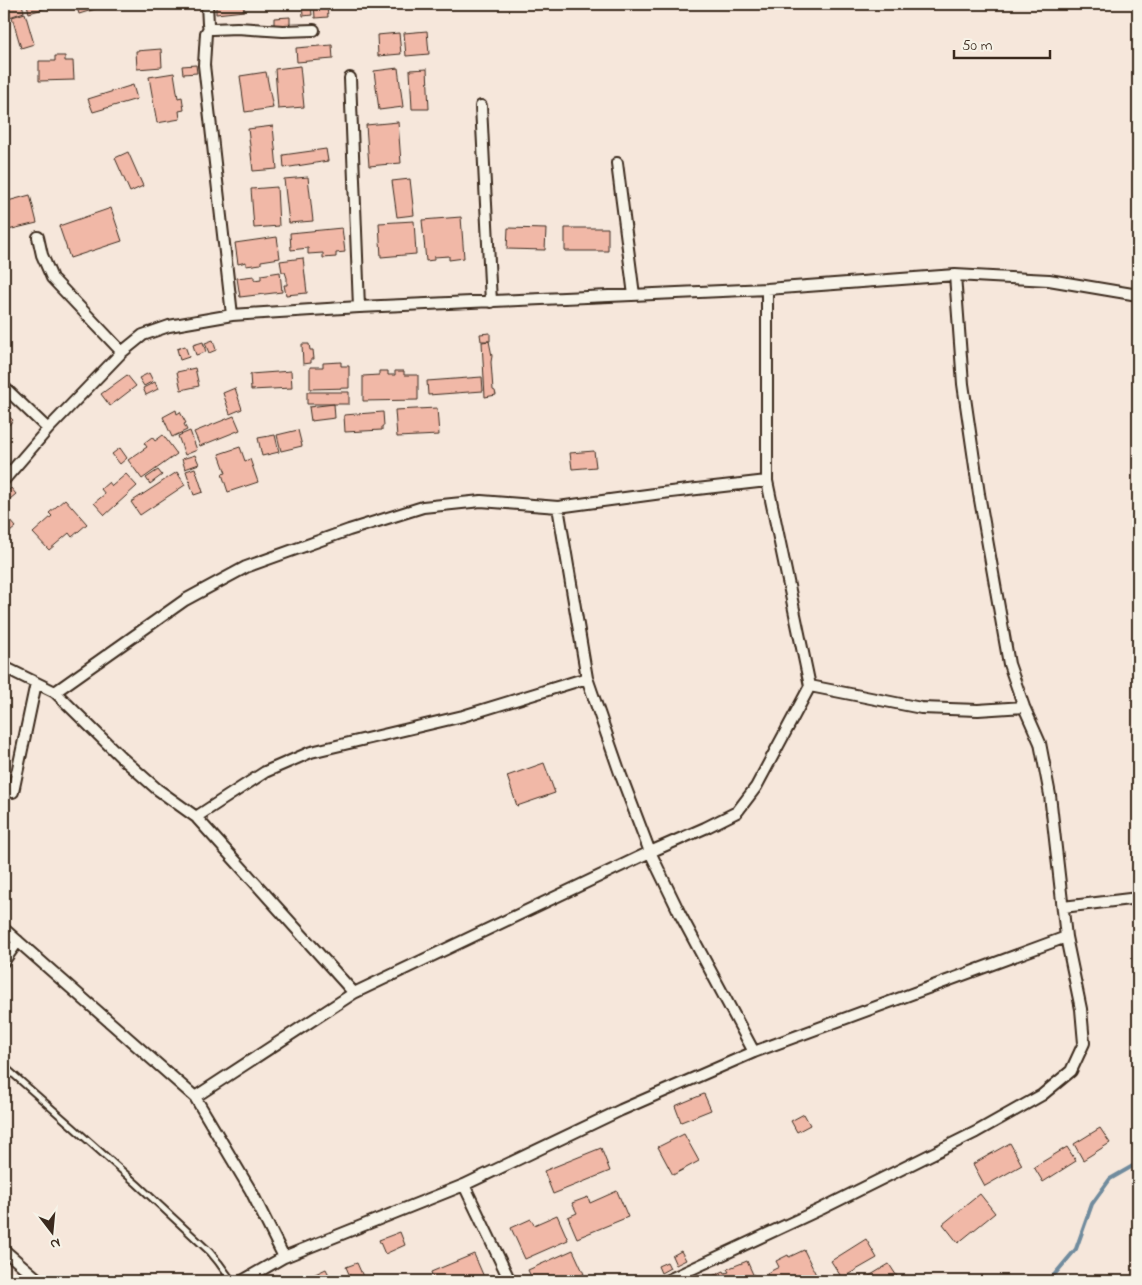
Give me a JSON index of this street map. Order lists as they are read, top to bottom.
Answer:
{
  "scale_bar": "50 m",
  "north": "bottom"
}
